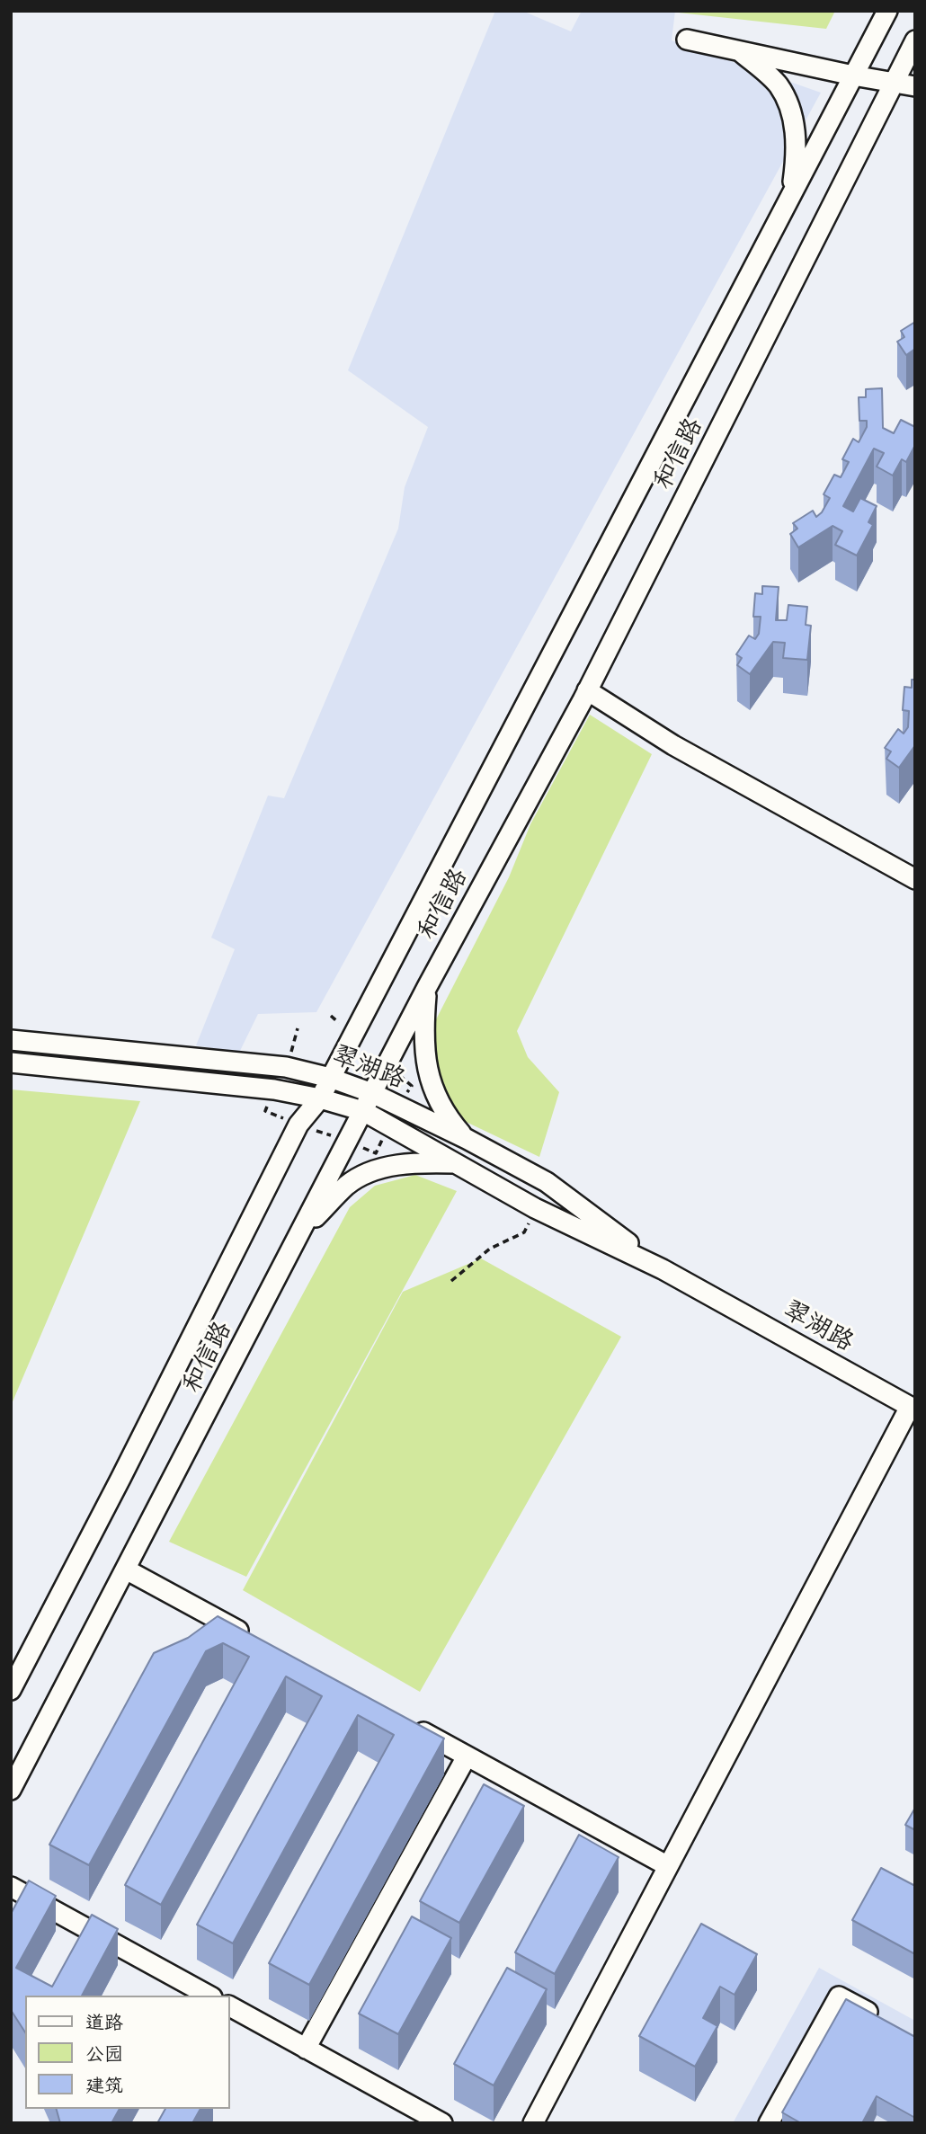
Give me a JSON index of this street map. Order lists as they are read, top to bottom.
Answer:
{
  "streets": {
    "street": ["和信路", "翠湖路"]
  },
  "crossings": [
    ["和信路", "翠湖路"]
  ],
  "legend": ["道路", "公园", "建筑"]
}
